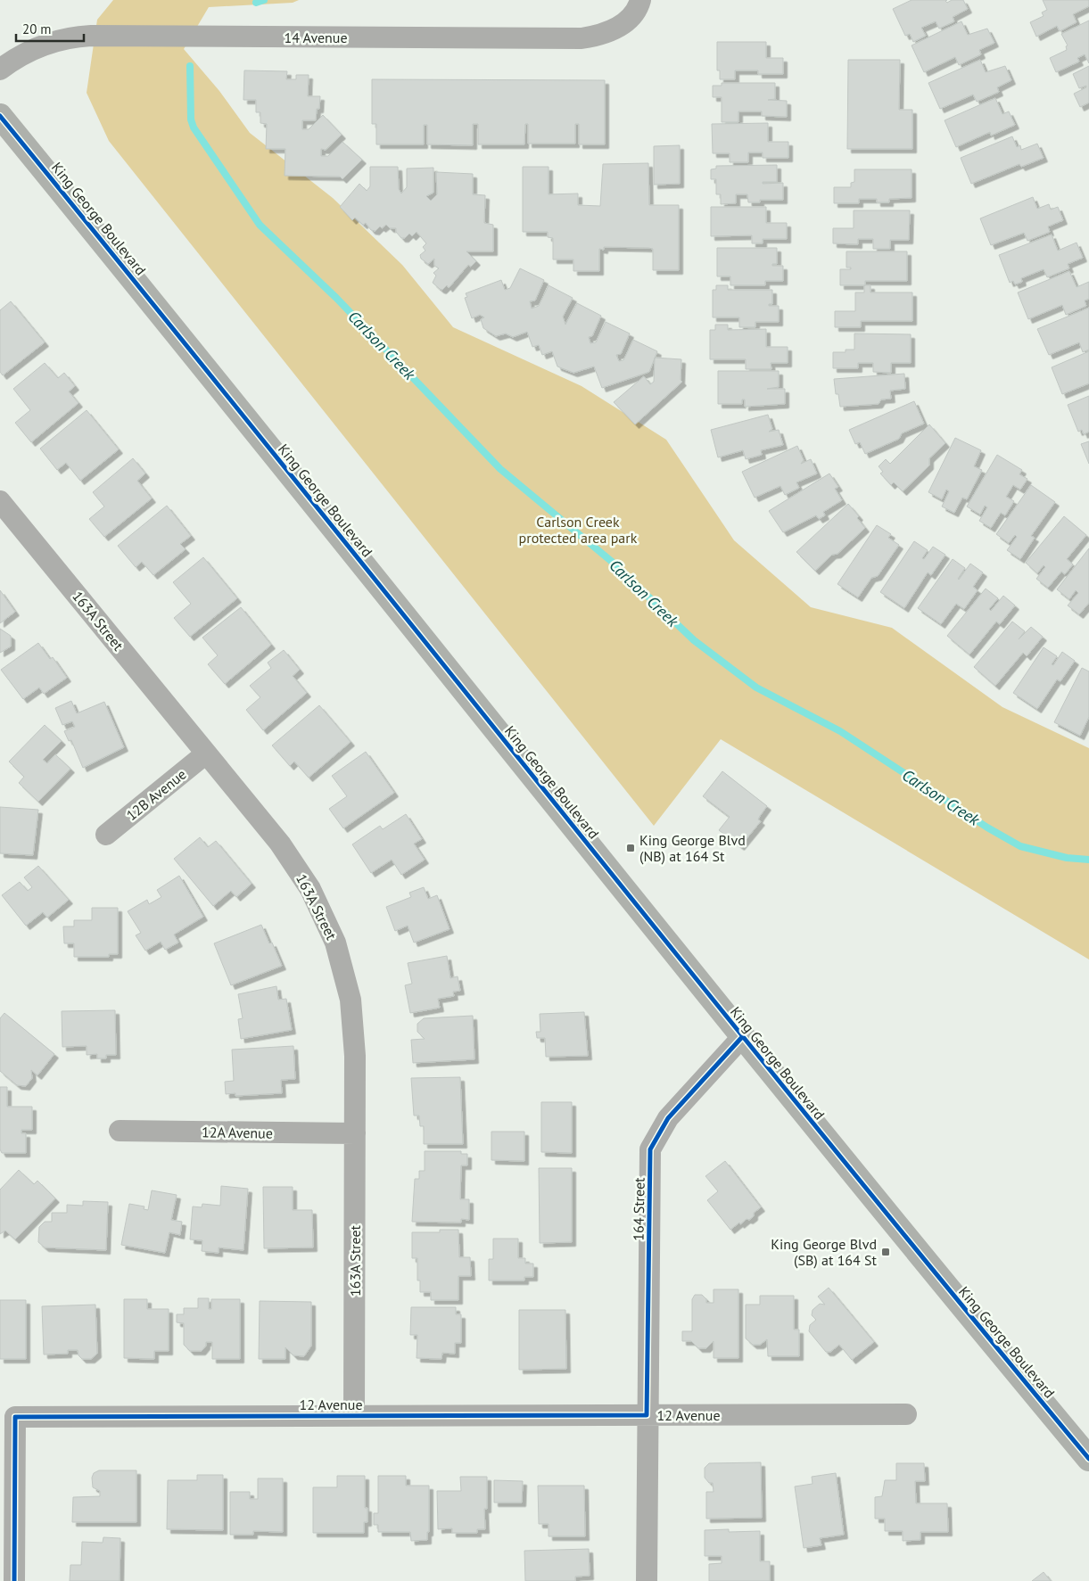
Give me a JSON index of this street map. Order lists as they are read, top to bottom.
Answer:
{
  "streets": {
    "main road": ["King George Boulevard"],
    "street": [
      "14 Avenue",
      "163A Street",
      "12B Avenue",
      "12A Avenue",
      "164 Street",
      "12 Avenue"
    ]
  },
  "crossings": [
    ["King George Boulevard", "164 Street"],
    ["163A Street", "12B Avenue"],
    ["163A Street", "12A Avenue"],
    ["163A Street", "12 Avenue"],
    ["164 Street", "12 Avenue"]
  ],
  "water": ["Carlson Creek"],
  "parks": ["Carlson Creek protected area park"],
  "places": {
    "transit": ["King George Blvd (NB) at 164 St", "King George Blvd (SB) at 164 St"]
  },
  "scale_bar": "20 m"
}
